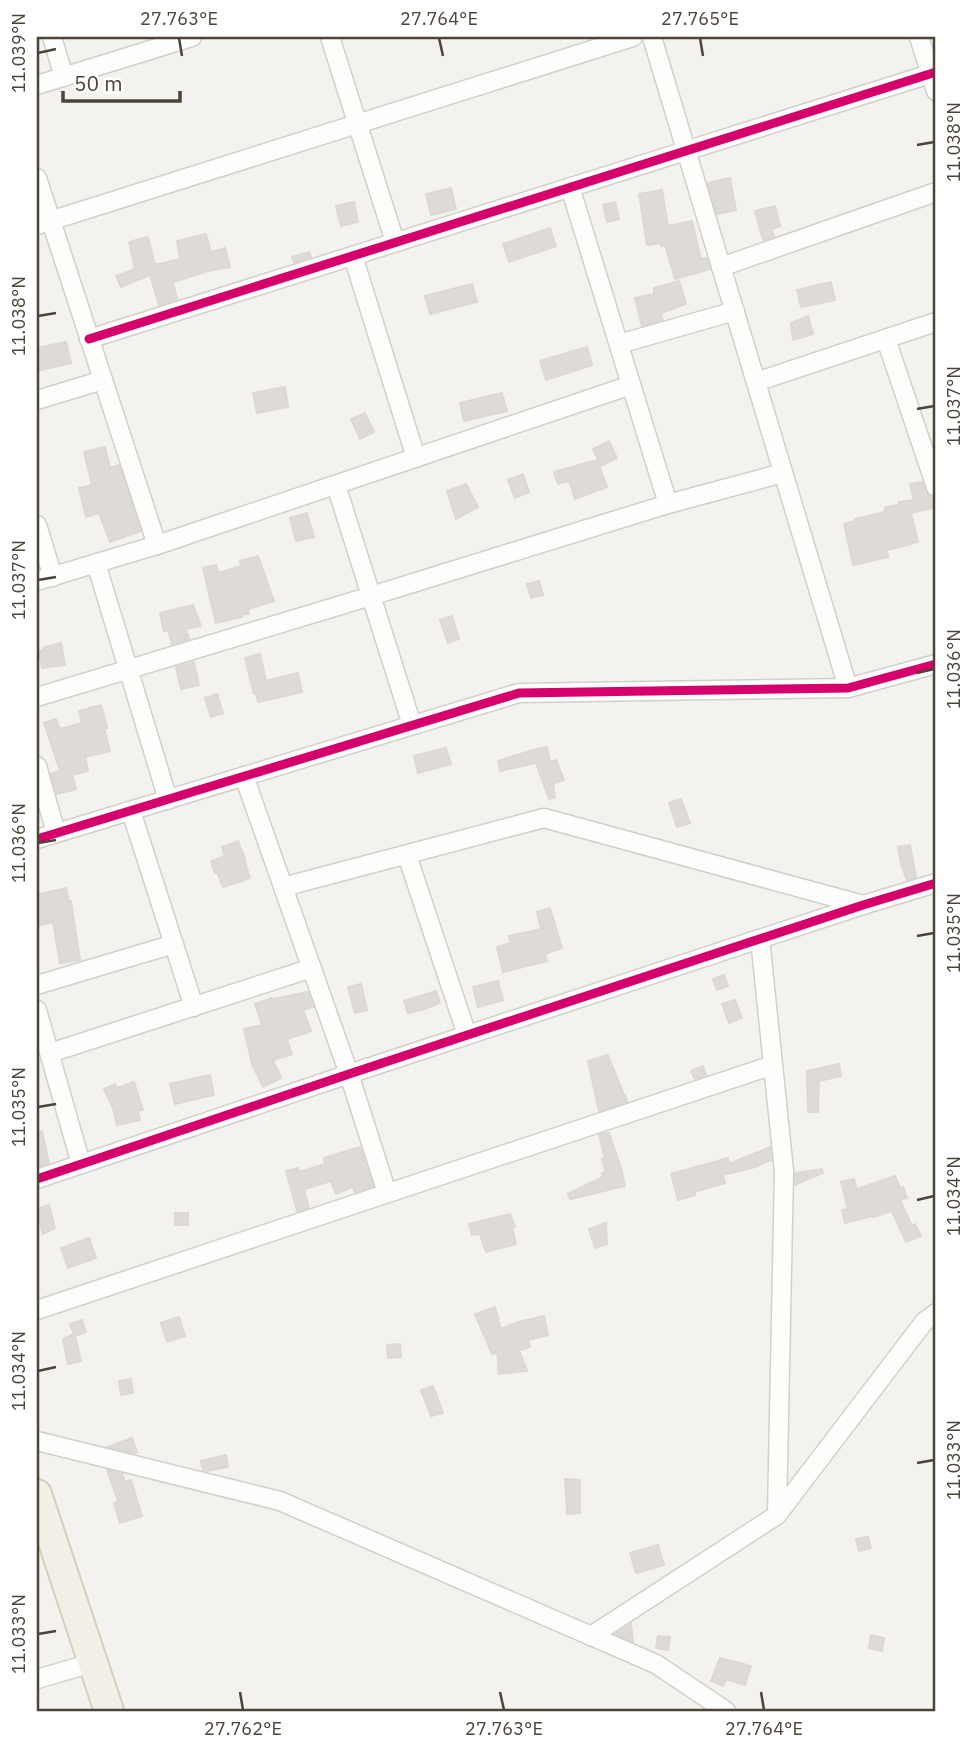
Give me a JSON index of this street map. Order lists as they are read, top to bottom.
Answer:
{
  "scale_bar": "50 m",
  "coordinates": [
    "27.763°E",
    "27.764°E",
    "27.765°E",
    "11.039°N",
    "11.038°N",
    "11.037°N",
    "11.036°N",
    "11.035°N",
    "11.034°N",
    "11.033°N",
    "27.762°E"
  ]
}
